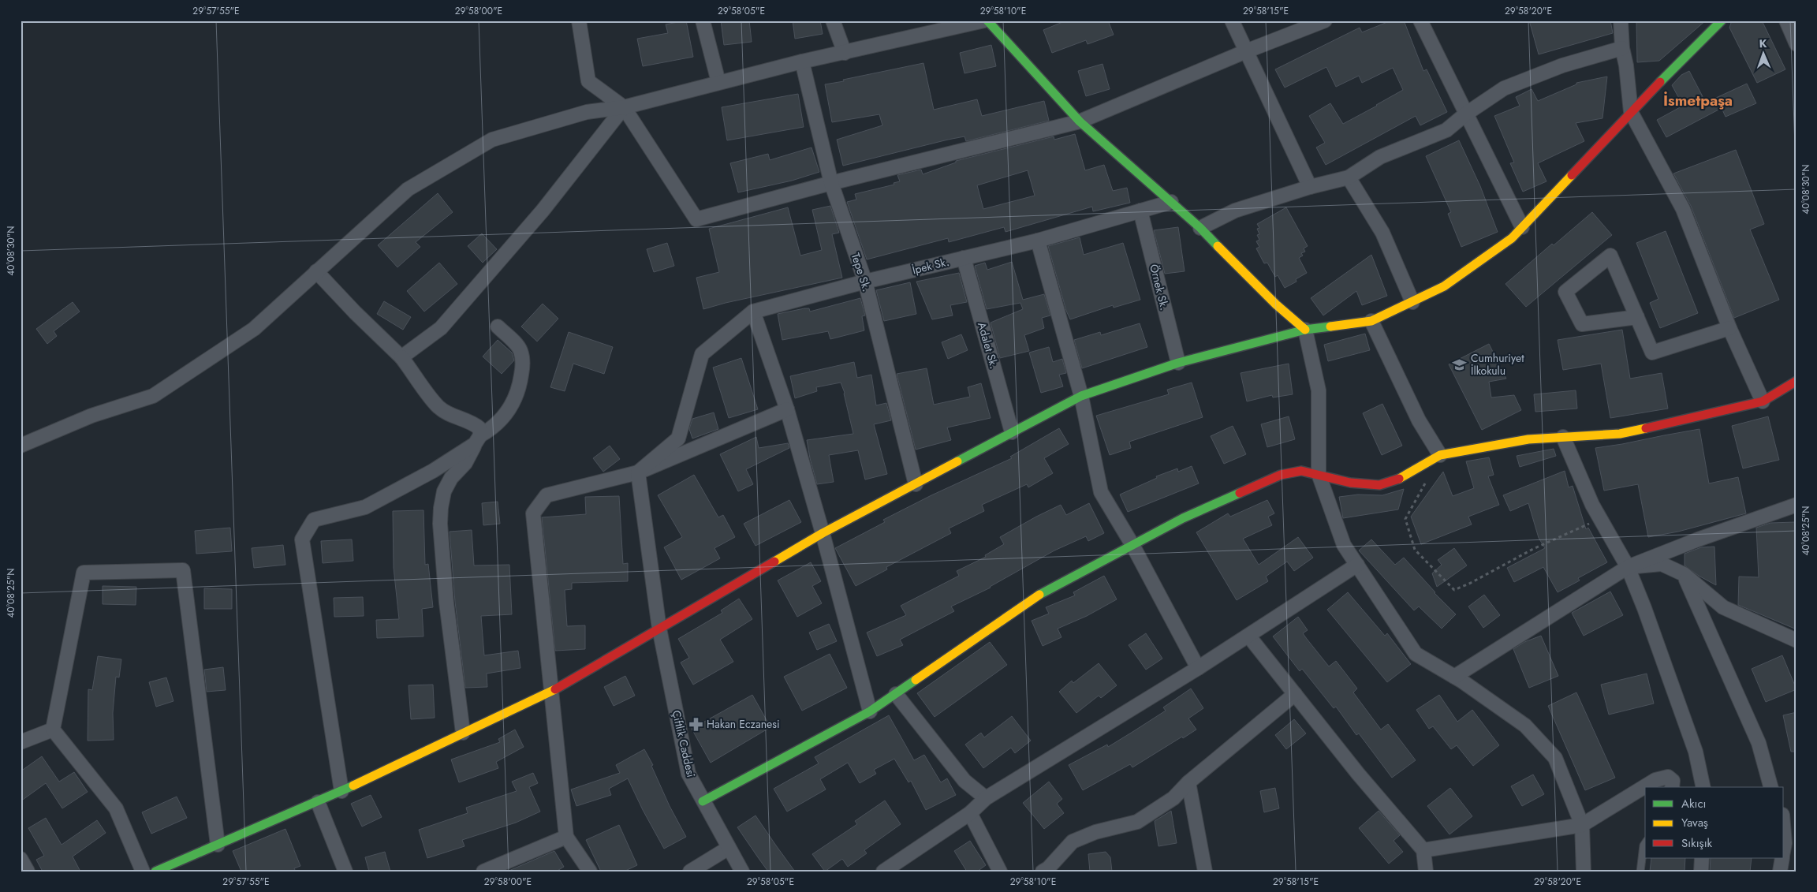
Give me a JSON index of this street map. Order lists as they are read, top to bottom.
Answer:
{
  "streets": {
    "street": [
      "İpek Sk.",
      "Tepe Sk.",
      "Örnek Sk.",
      "Adalet Sk.",
      "Çiftlik Caddesi"
    ]
  },
  "crossings": [
    ["İpek Sk.", "Tepe Sk."],
    ["İpek Sk.", "Örnek Sk."],
    ["İpek Sk.", "Adalet Sk."],
    ["İpek Sk.", "Çiftlik Caddesi"]
  ],
  "districts": ["İsmetpaşa"],
  "places": {
    "school or university": ["Cumhuriyet İlkokulu"],
    "pharmacy": ["Hakan Eczanesi"]
  },
  "legend": ["Akıcı", "Yavaş", "Sıkışık"],
  "north": "top",
  "coordinates": [
    "29°57'55\"E",
    "29°58'00\"E",
    "29°58'05\"E",
    "29°58'10\"E",
    "29°58'15\"E",
    "29°58'20\"E",
    "40°08'30\"N",
    "40°08'25\"N"
  ]
}
